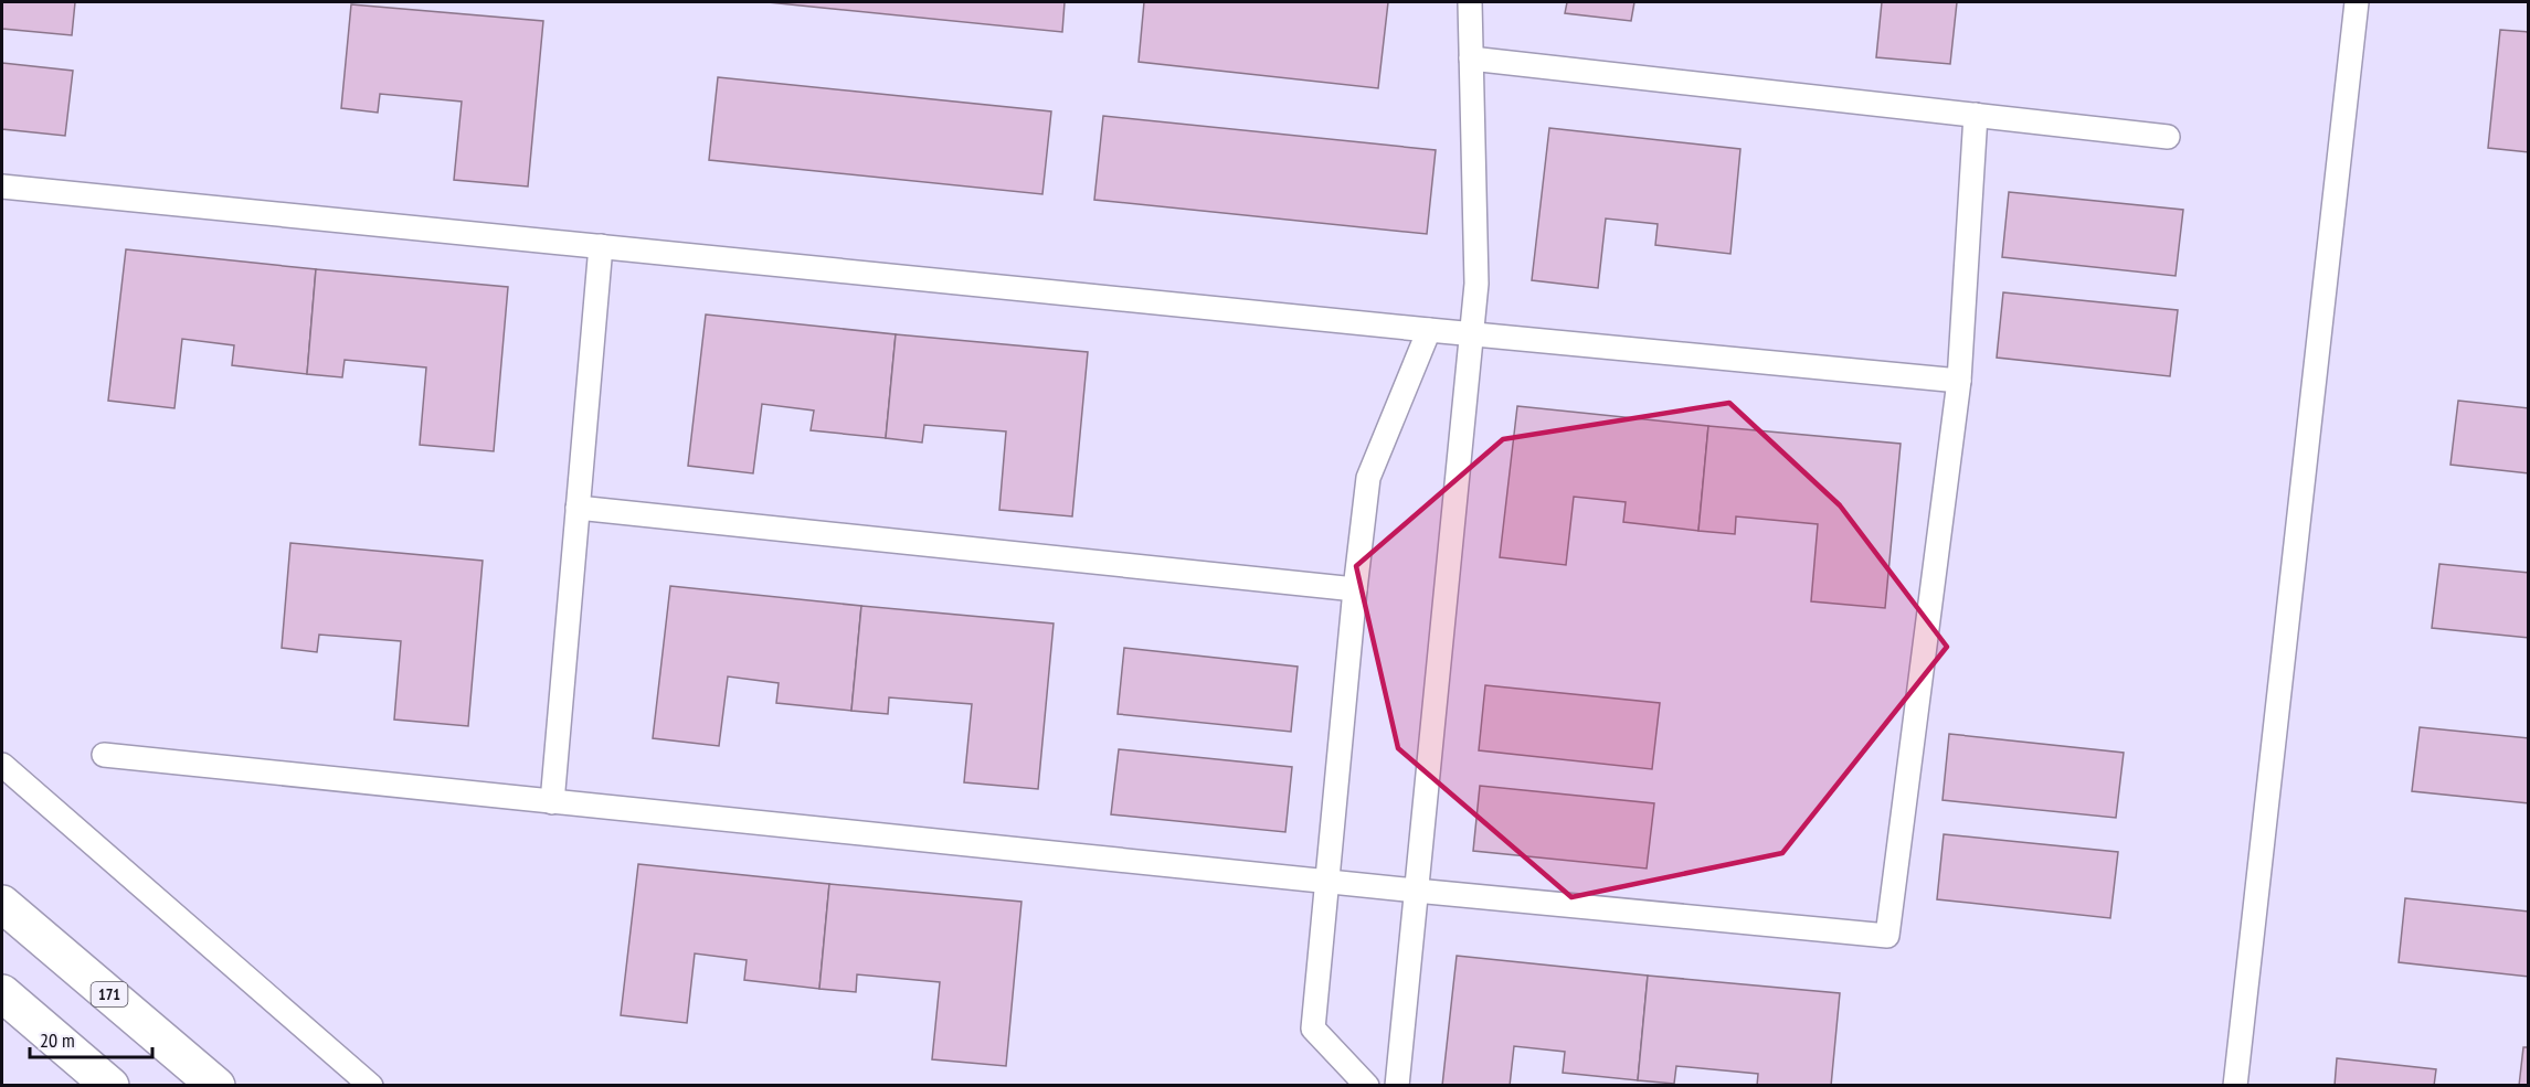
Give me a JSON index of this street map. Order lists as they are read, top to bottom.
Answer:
{
  "streets": {
    "main road": ["171"]
  },
  "scale_bar": "20 m"
}
